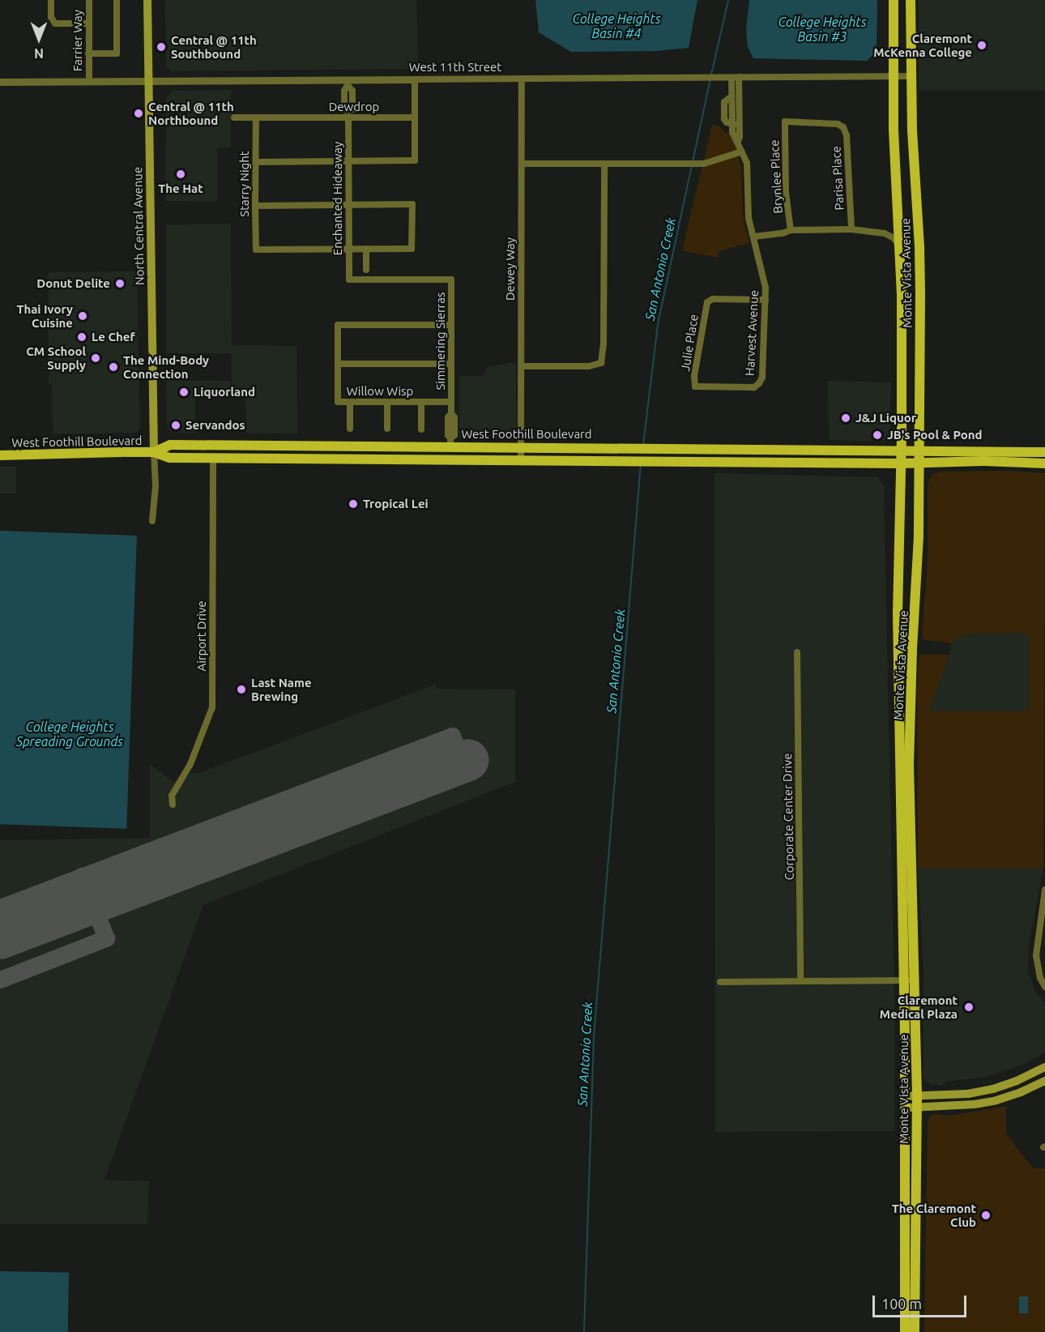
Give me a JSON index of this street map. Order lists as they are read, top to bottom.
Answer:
{
  "streets": {
    "main road": ["North Central Avenue", "Monte Vista Avenue", "West Foothill Boulevard"],
    "street": [
      "Farrier Way",
      "West 11th Street",
      "Dewdrop",
      "Brynlee Place",
      "Parisa Place",
      "Starry Night",
      "Enchanted Hideaway",
      "Dewey Way",
      "Harvest Avenue",
      "Simmering Sierras",
      "Julie Place",
      "Willow Wisp",
      "Airport Drive",
      "Corporate Center Drive"
    ]
  },
  "crossings": [
    ["Farrier Way", "West 11th Street"],
    ["West 11th Street", "North Central Avenue"],
    ["West 11th Street", "Dewey Way"],
    ["West 11th Street", "Monte Vista Avenue"],
    ["West 11th Street", "Harvest Avenue"],
    ["Dewdrop", "Starry Night"],
    ["Dewdrop", "Enchanted Hideaway"],
    ["Brynlee Place", "Parisa Place"],
    ["Starry Night", "Enchanted Hideaway"],
    ["Enchanted Hideaway", "Simmering Sierras"],
    ["North Central Avenue", "West Foothill Boulevard"],
    ["Dewey Way", "West Foothill Boulevard"],
    ["Monte Vista Avenue", "West Foothill Boulevard"],
    ["Harvest Avenue", "Julie Place"],
    ["Simmering Sierras", "Willow Wisp"],
    ["Simmering Sierras", "West Foothill Boulevard"],
    ["West Foothill Boulevard", "Airport Drive"]
  ],
  "water": [
    "College Heights Basin #4",
    "College Heights Basin #3",
    "San Antonio Creek",
    "College Heights Spreading Grounds"
  ],
  "places": [
    "Claremont McKenna College",
    "Central @ 11th Southbound",
    "Central @ 11th Northbound",
    "The Hat",
    "Donut Delite",
    "Thai Ivory Cuisine",
    "Le Chef",
    "CM School Supply",
    "The Mind-Body Connection",
    "Liquorland",
    "J&J Liquor",
    "Servandos",
    "JB's Pool & Pond",
    "Tropical Lei",
    "Last Name Brewing",
    "Claremont Medical Plaza",
    "The Claremont Club"
  ],
  "scale_bar": "100 m",
  "north": "bottom"
}
